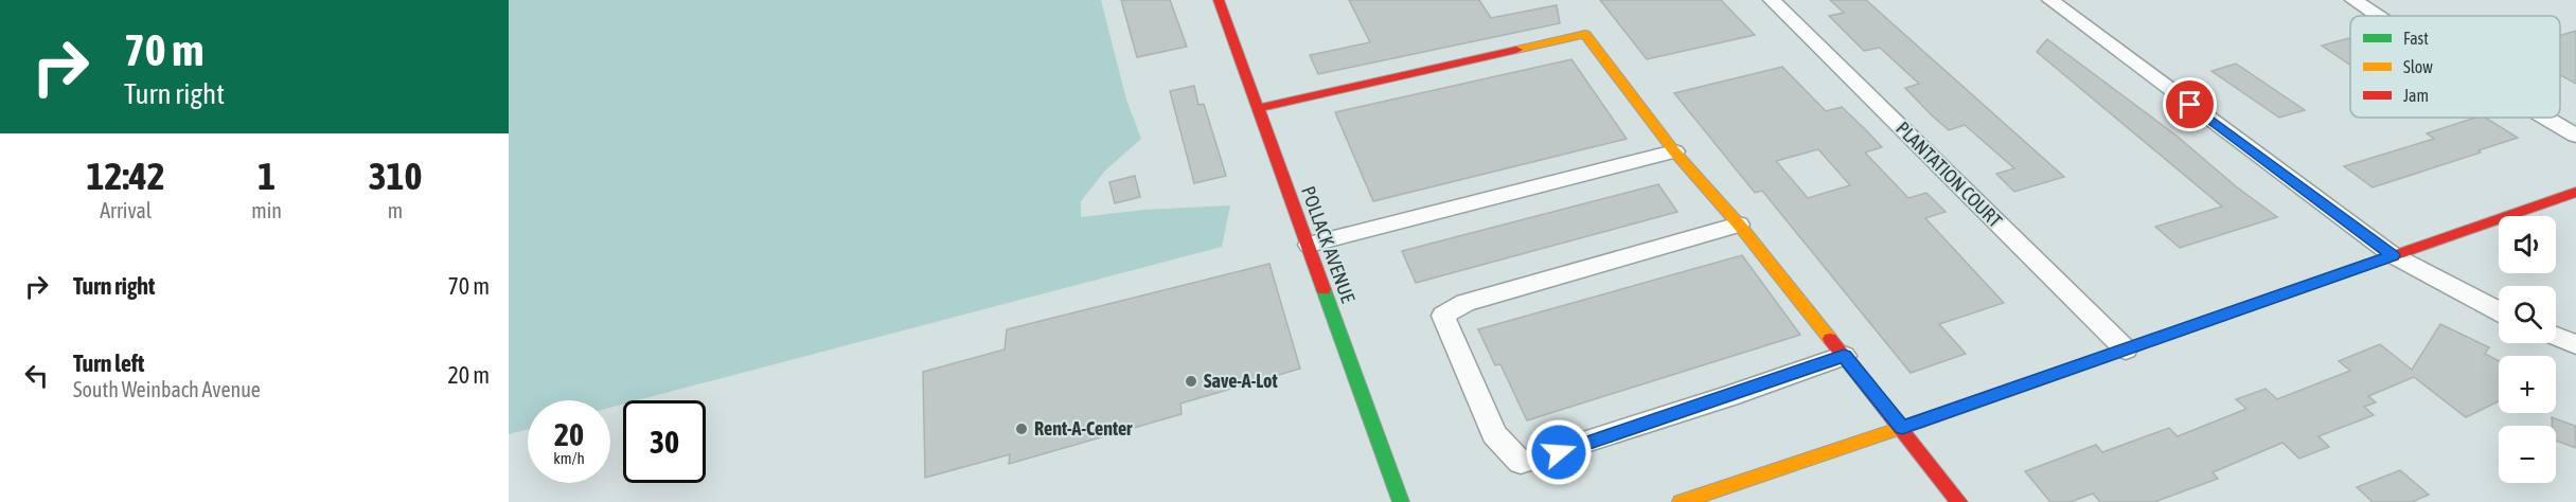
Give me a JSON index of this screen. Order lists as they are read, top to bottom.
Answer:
{
  "streets": {
    "street": ["PLANTATION COURT", "POLLACK AVENUE"]
  },
  "places": ["Save-A-Lot", "Rent-A-Center"],
  "legend": ["Fast", "Slow", "Jam"],
  "page": {
    "turn": ["70 m", "Turn right"],
    "eta": [
      "12:42",
      "Arrival",
      "1",
      "min",
      "310",
      "m"
    ],
    "map_buttons": ["+", "−"],
    "list": [
      {
        "name": "Turn right",
        "value": "70 m"
      },
      {
        "name": "Turn left",
        "note": "South Weinbach Avenue",
        "value": "20 m"
      }
    ],
    "speed": "20 km/h",
    "limit": "30"
  }
}
